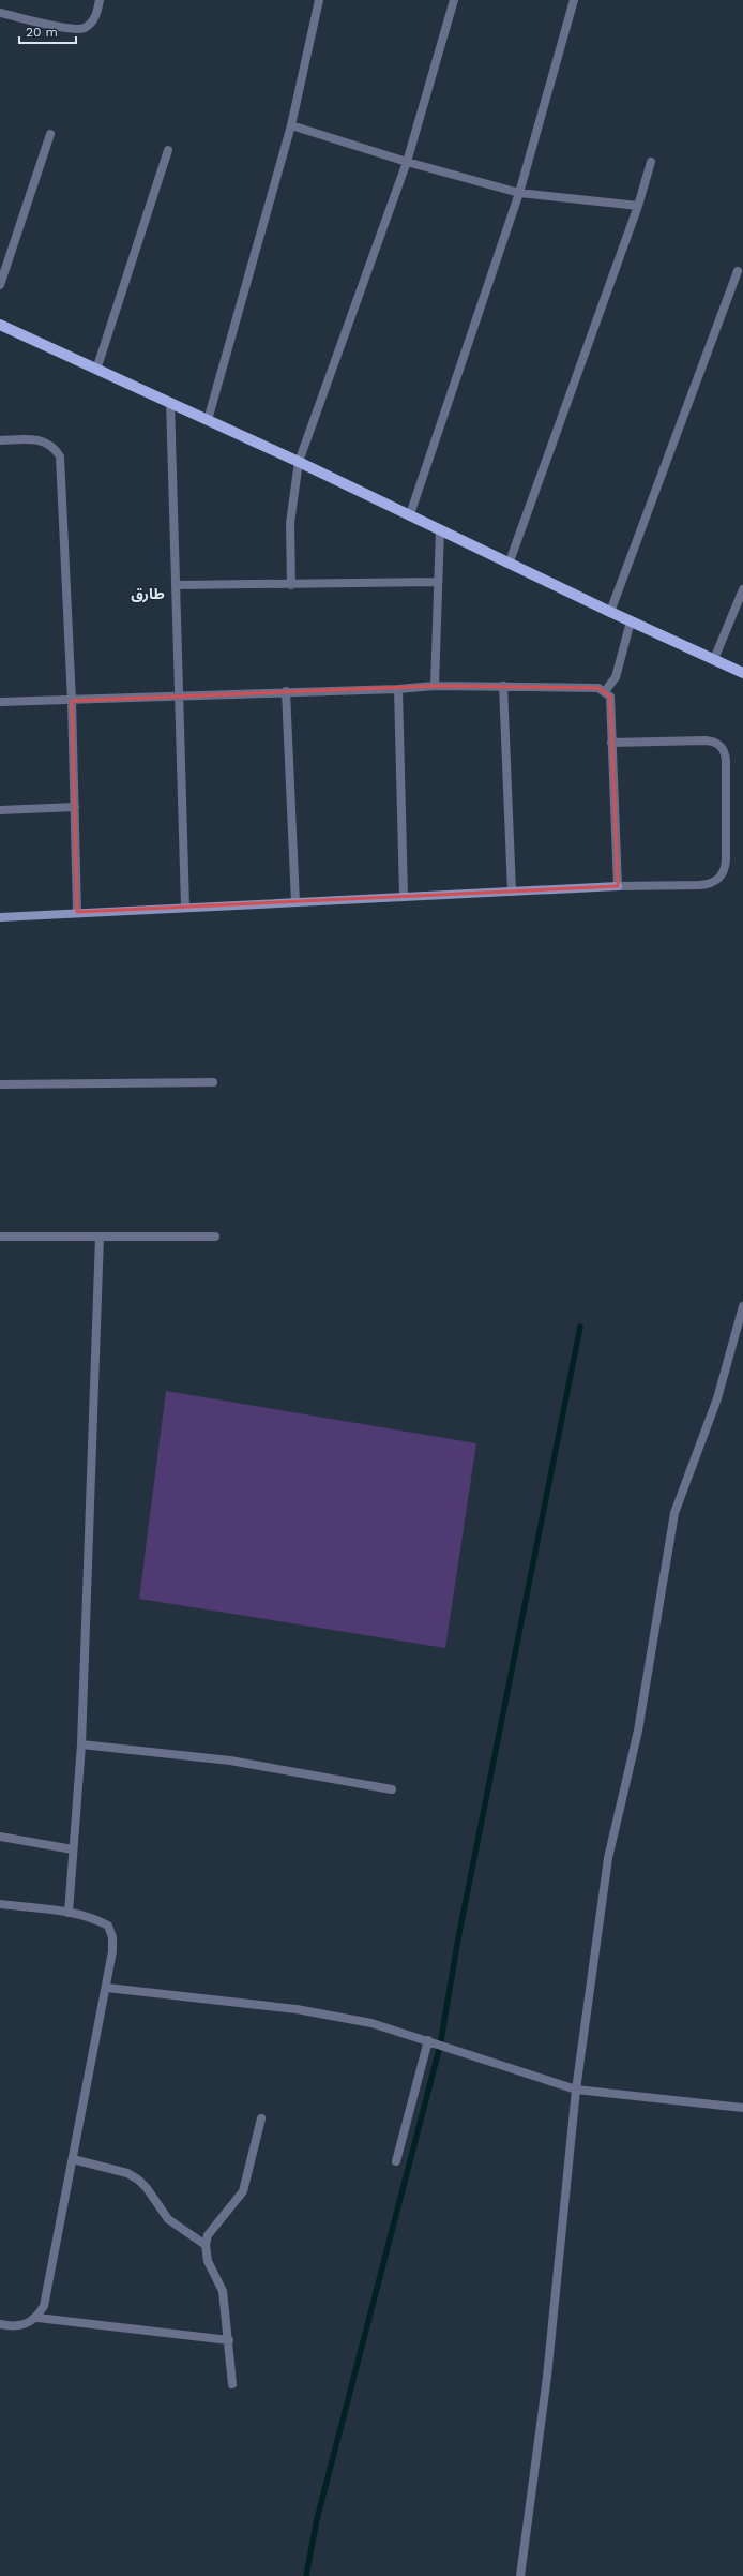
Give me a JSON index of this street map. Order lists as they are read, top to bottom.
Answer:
{
  "districts": ["طارق"],
  "scale_bar": "20 m"
}
